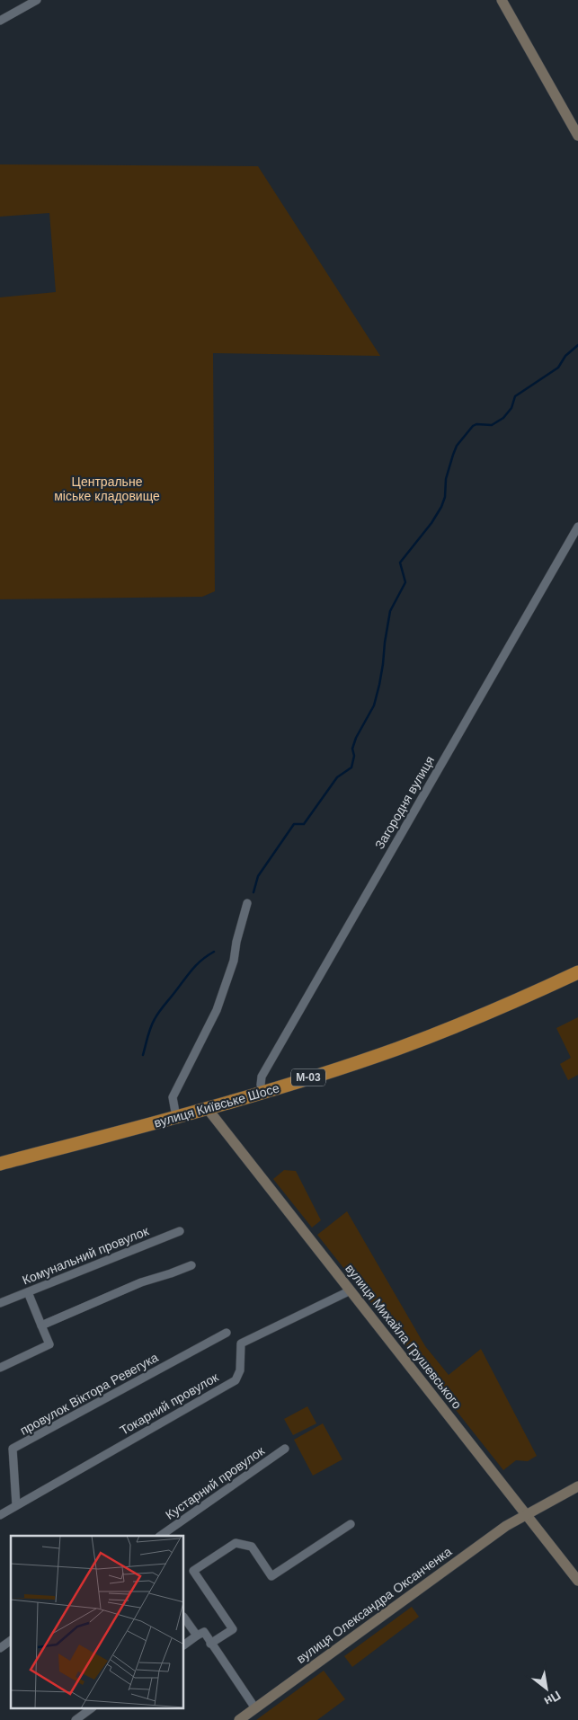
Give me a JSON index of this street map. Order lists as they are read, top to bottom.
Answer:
{
  "streets": {
    "highway": ["М-03", "вулиця Київське Шосе"],
    "street": [
      "Загородня вулиця",
      "Комунальний провулок",
      "вулиця Михайла Грушевського",
      "провулок Віктора Ревегука",
      "Токарний провулок",
      "Кустарний провулок",
      "вулиця Олександра Оксанченка"
    ]
  },
  "crossings": [
    ["Загородня вулиця", "вулиця Київське Шосе"],
    ["вулиця Київське Шосе", "вулиця Михайла Грушевського"],
    ["вулиця Михайла Грушевського", "Токарний провулок"],
    ["вулиця Михайла Грушевського", "вулиця Олександра Оксанченка"],
    ["провулок Віктора Ревегука", "Токарний провулок"]
  ],
  "parks": ["Центральне міське кладовище"],
  "north": "bottom right"
}
